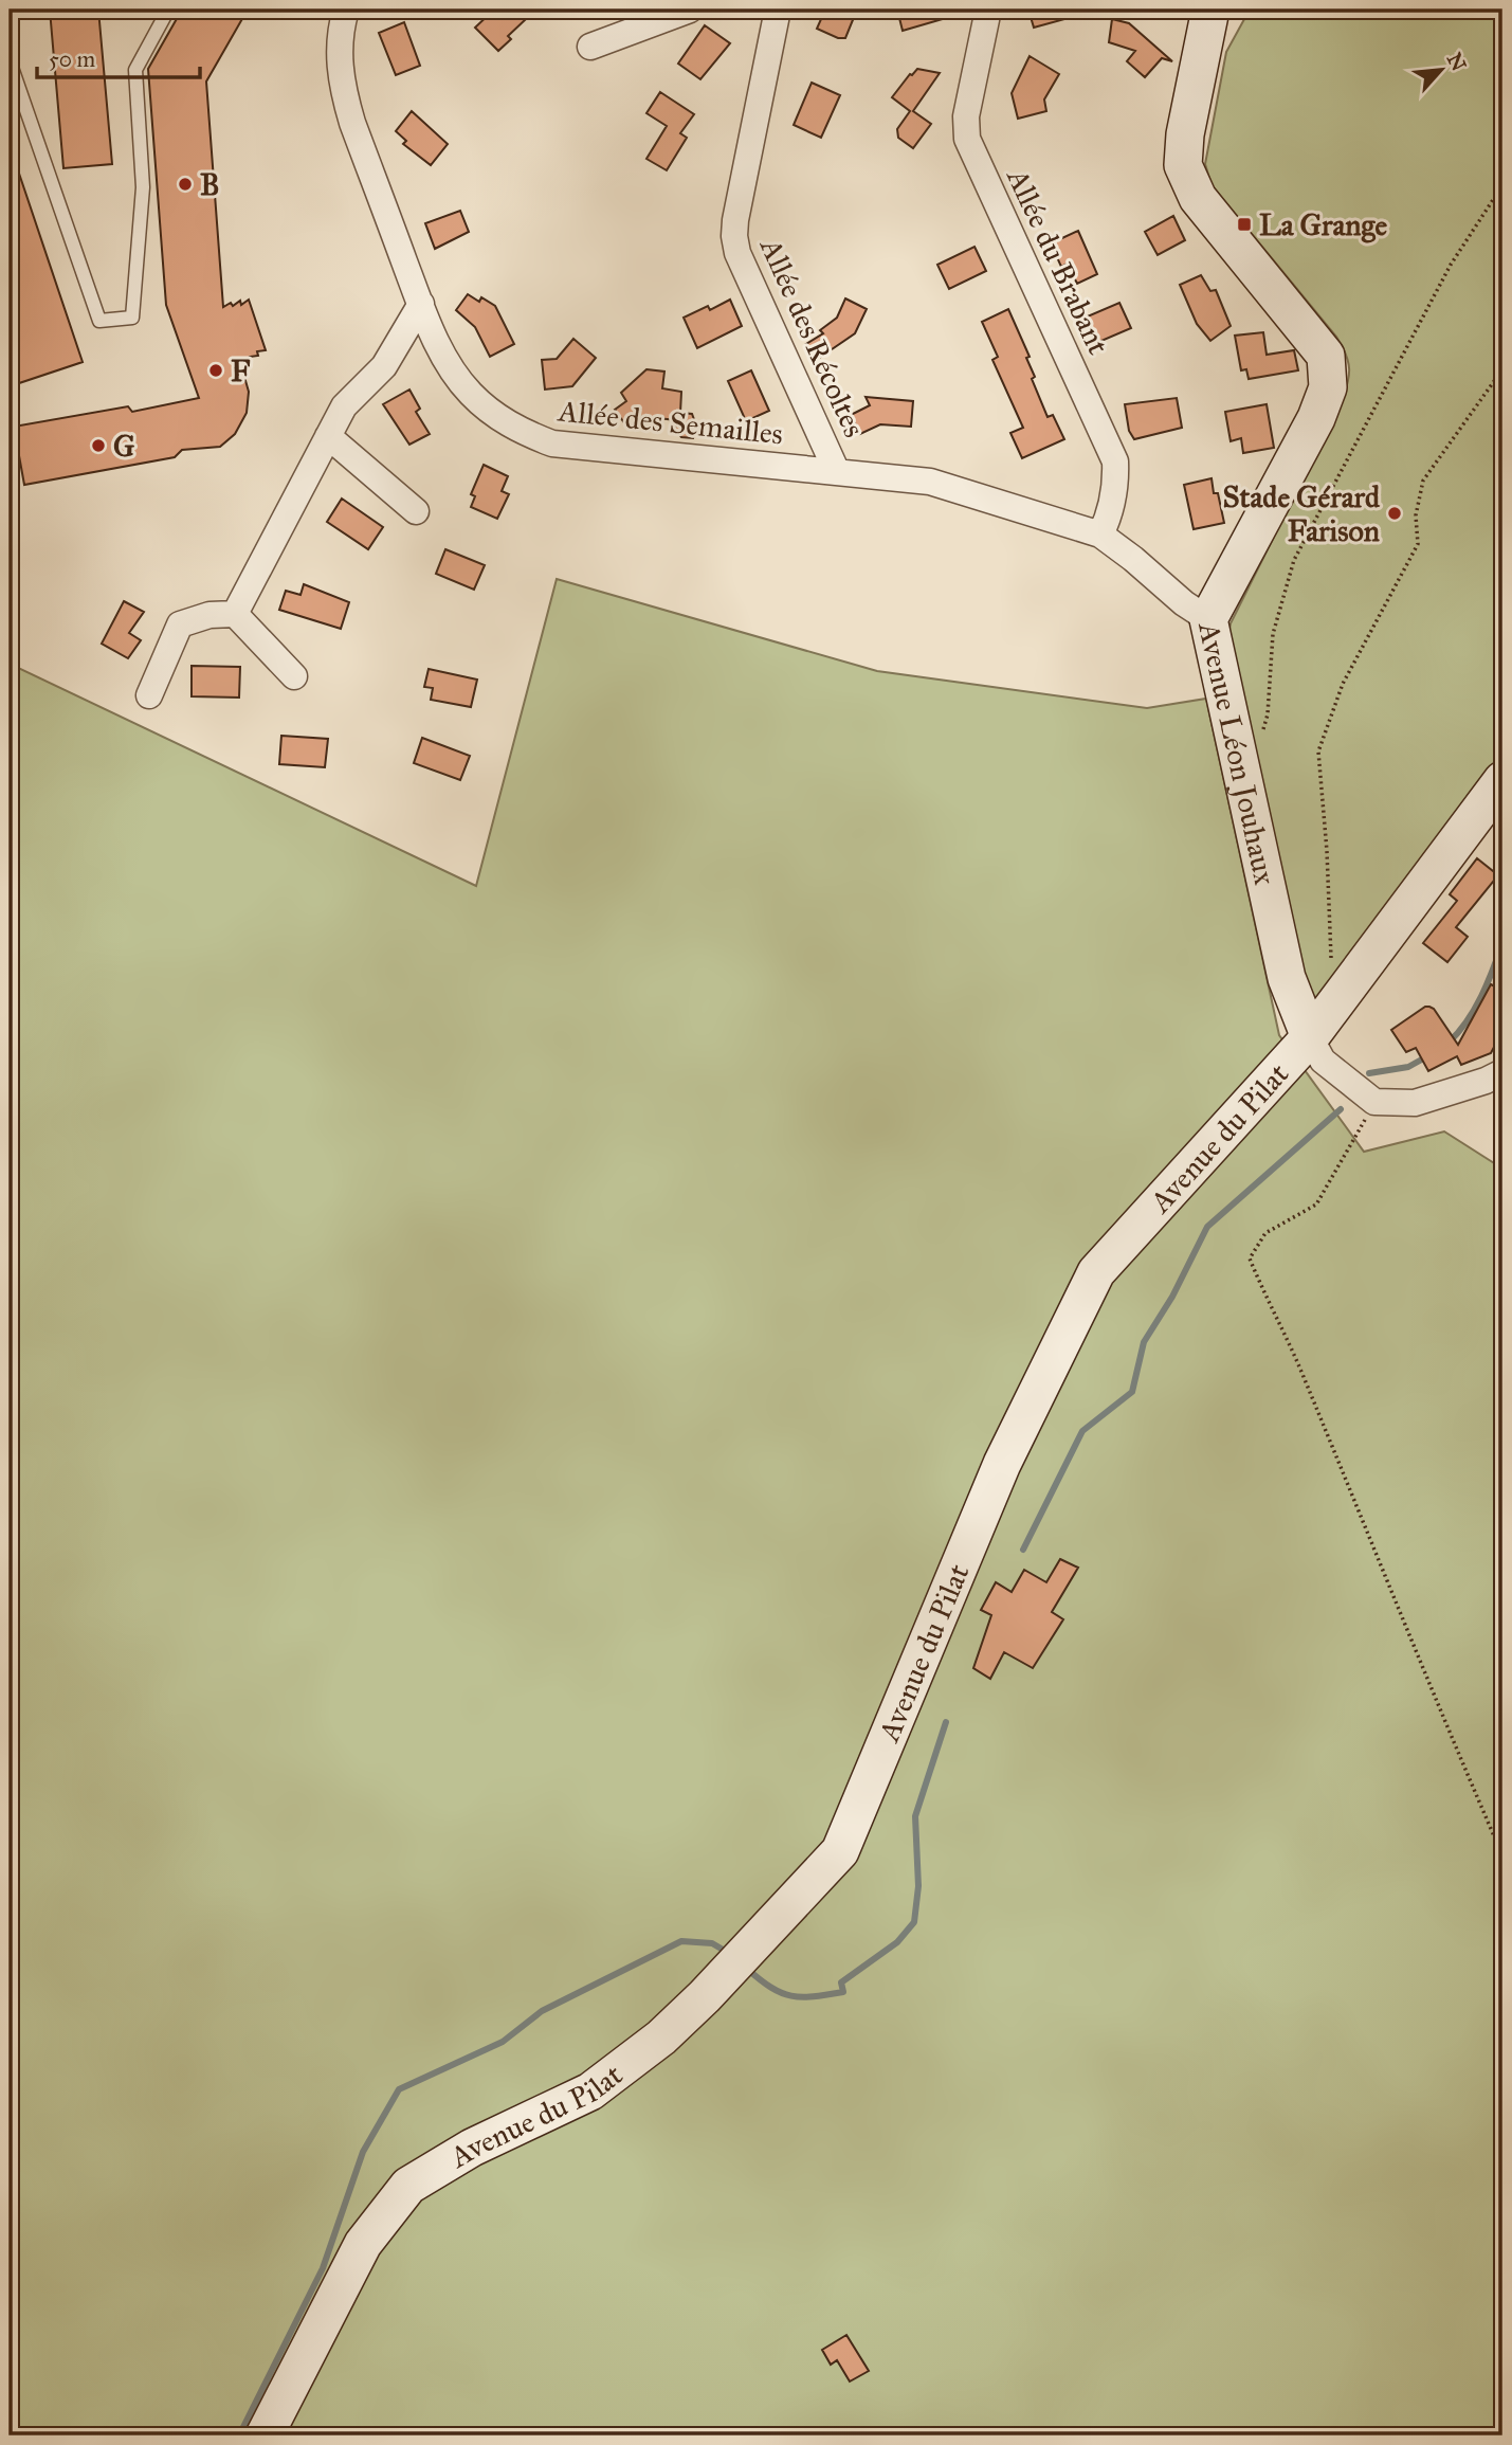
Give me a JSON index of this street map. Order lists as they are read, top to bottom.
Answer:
{
  "streets": {
    "main road": ["Avenue Léon Jouhaux", "Avenue du Pilat"],
    "street": ["Allée du Brabant", "Allée des Récoltes", "Allée des Semailles"]
  },
  "crossings": [
    ["Allée du Brabant", "Allée des Semailles"],
    ["Allée des Récoltes", "Allée des Semailles"],
    ["Allée des Semailles", "Avenue Léon Jouhaux"],
    ["Avenue Léon Jouhaux", "Avenue du Pilat"]
  ],
  "places": {
    "other": [
      "B",
      "F",
      "G",
      "Stade Gérard Farison"
    ],
    "transit": ["La Grange"]
  },
  "scale_bar": "50 m",
  "north": "top right"
}
